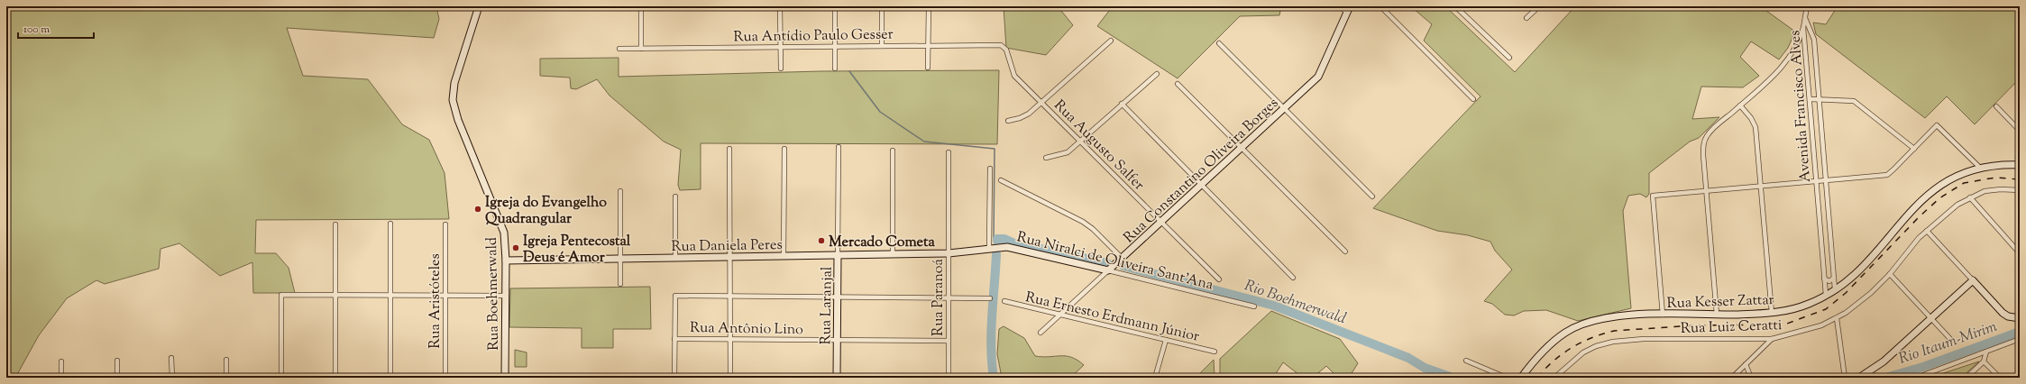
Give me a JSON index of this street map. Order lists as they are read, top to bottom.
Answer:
{
  "streets": {
    "street": [
      "Rua Antídio Paulo Gesser",
      "Avenida Francisco Alves",
      "Rua Augusto Salfer",
      "Rua Constantino Oliveira Borges",
      "Rua Daniela Peres",
      "Rua Niralci de Oliveira Sant'Ana",
      "Rua Boehmerwald",
      "Rua Paranoá",
      "Rua Kesser Zattar",
      "Rua Aristóteles",
      "Rua Laranjal",
      "Rua Ernesto Erdmann Júnior",
      "Rua Luiz Ceratti",
      "Rua Antônio Lino"
    ]
  },
  "crossings": [
    ["Rua Antídio Paulo Gesser", "Rua Augusto Salfer"],
    ["Avenida Francisco Alves", "Rua Kesser Zattar"],
    ["Rua Augusto Salfer", "Rua Constantino Oliveira Borges"],
    ["Rua Constantino Oliveira Borges", "Rua Niralci de Oliveira Sant'Ana"],
    ["Rua Constantino Oliveira Borges", "Rua Ernesto Erdmann Júnior"],
    ["Rua Daniela Peres", "Rua Niralci de Oliveira Sant'Ana"],
    ["Rua Daniela Peres", "Rua Boehmerwald"],
    ["Rua Daniela Peres", "Rua Paranoá"],
    ["Rua Daniela Peres", "Rua Laranjal"],
    ["Rua Niralci de Oliveira Sant'Ana", "Rua Paranoá"],
    ["Rua Paranoá", "Rua Antônio Lino"],
    ["Rua Laranjal", "Rua Antônio Lino"]
  ],
  "water": ["Rio Boehmerwald", "Rio Itaum-Mirim"],
  "places": ["Igreja do Evangelho Quadrangular", "Mercado Cometa", "Igreja Pentecostal Deus é Amor"],
  "scale_bar": "100 m"
}
